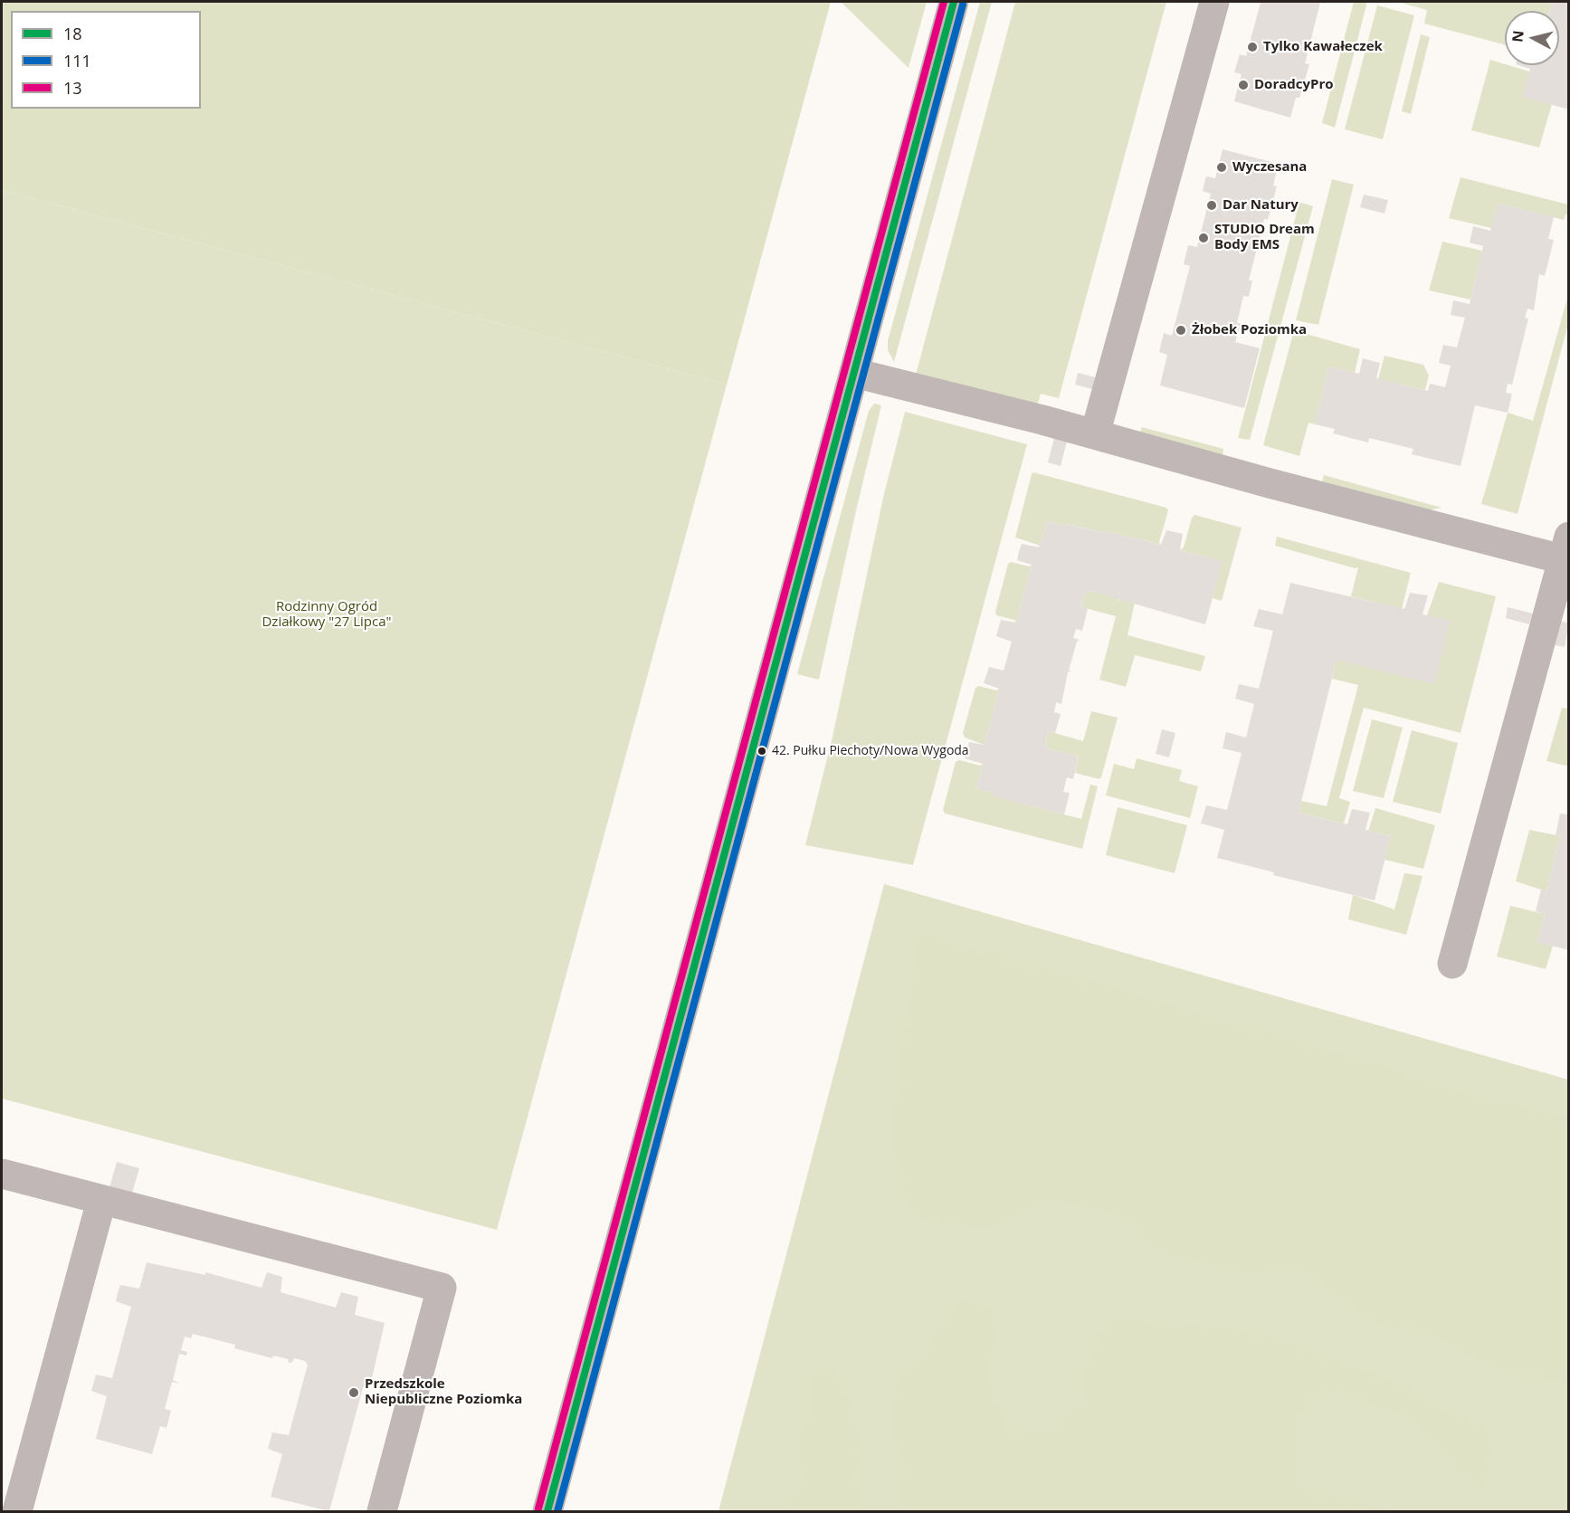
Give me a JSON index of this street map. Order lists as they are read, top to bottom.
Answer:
{
  "parks": ["Rodzinny Ogród Działkowy \"27 Lipca\""],
  "places": [
    "Tylko Kawałeczek",
    "DoradcyPro",
    "Wyczesana",
    "Dar Natury",
    "STUDIO Dream Body EMS",
    "Żłobek Poziomka",
    "42. Pułku Piechoty/Nowa Wygoda",
    "Przedszkole Niepubliczne Poziomka"
  ],
  "lines": ["transit line 18", "transit line 13", "transit line 111"],
  "legend": ["18", "111", "13"],
  "north": "left"
}
